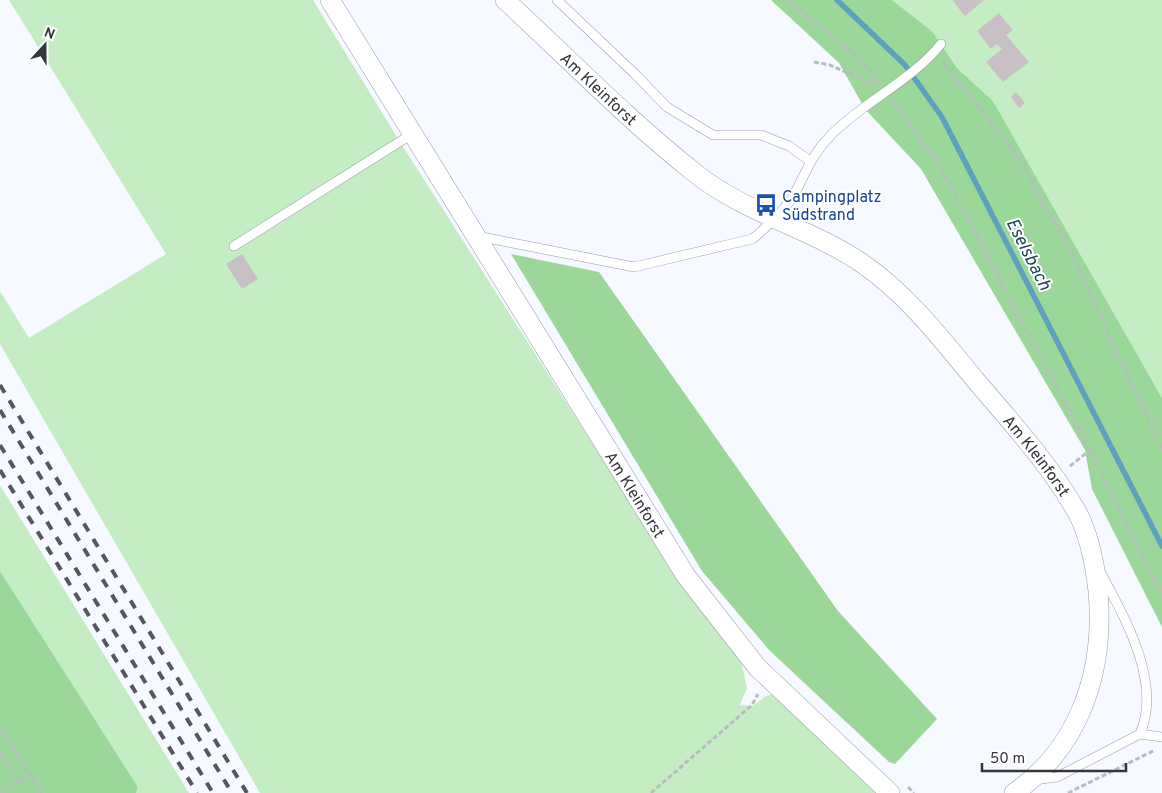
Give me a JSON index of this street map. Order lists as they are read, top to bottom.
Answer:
{
  "streets": {
    "street": ["Am Kleinforst"]
  },
  "water": ["Eselsbach"],
  "places": {
    "bus stop": ["Campingplatz Südstrand"]
  },
  "scale_bar": "50 m",
  "north": "top"
}
